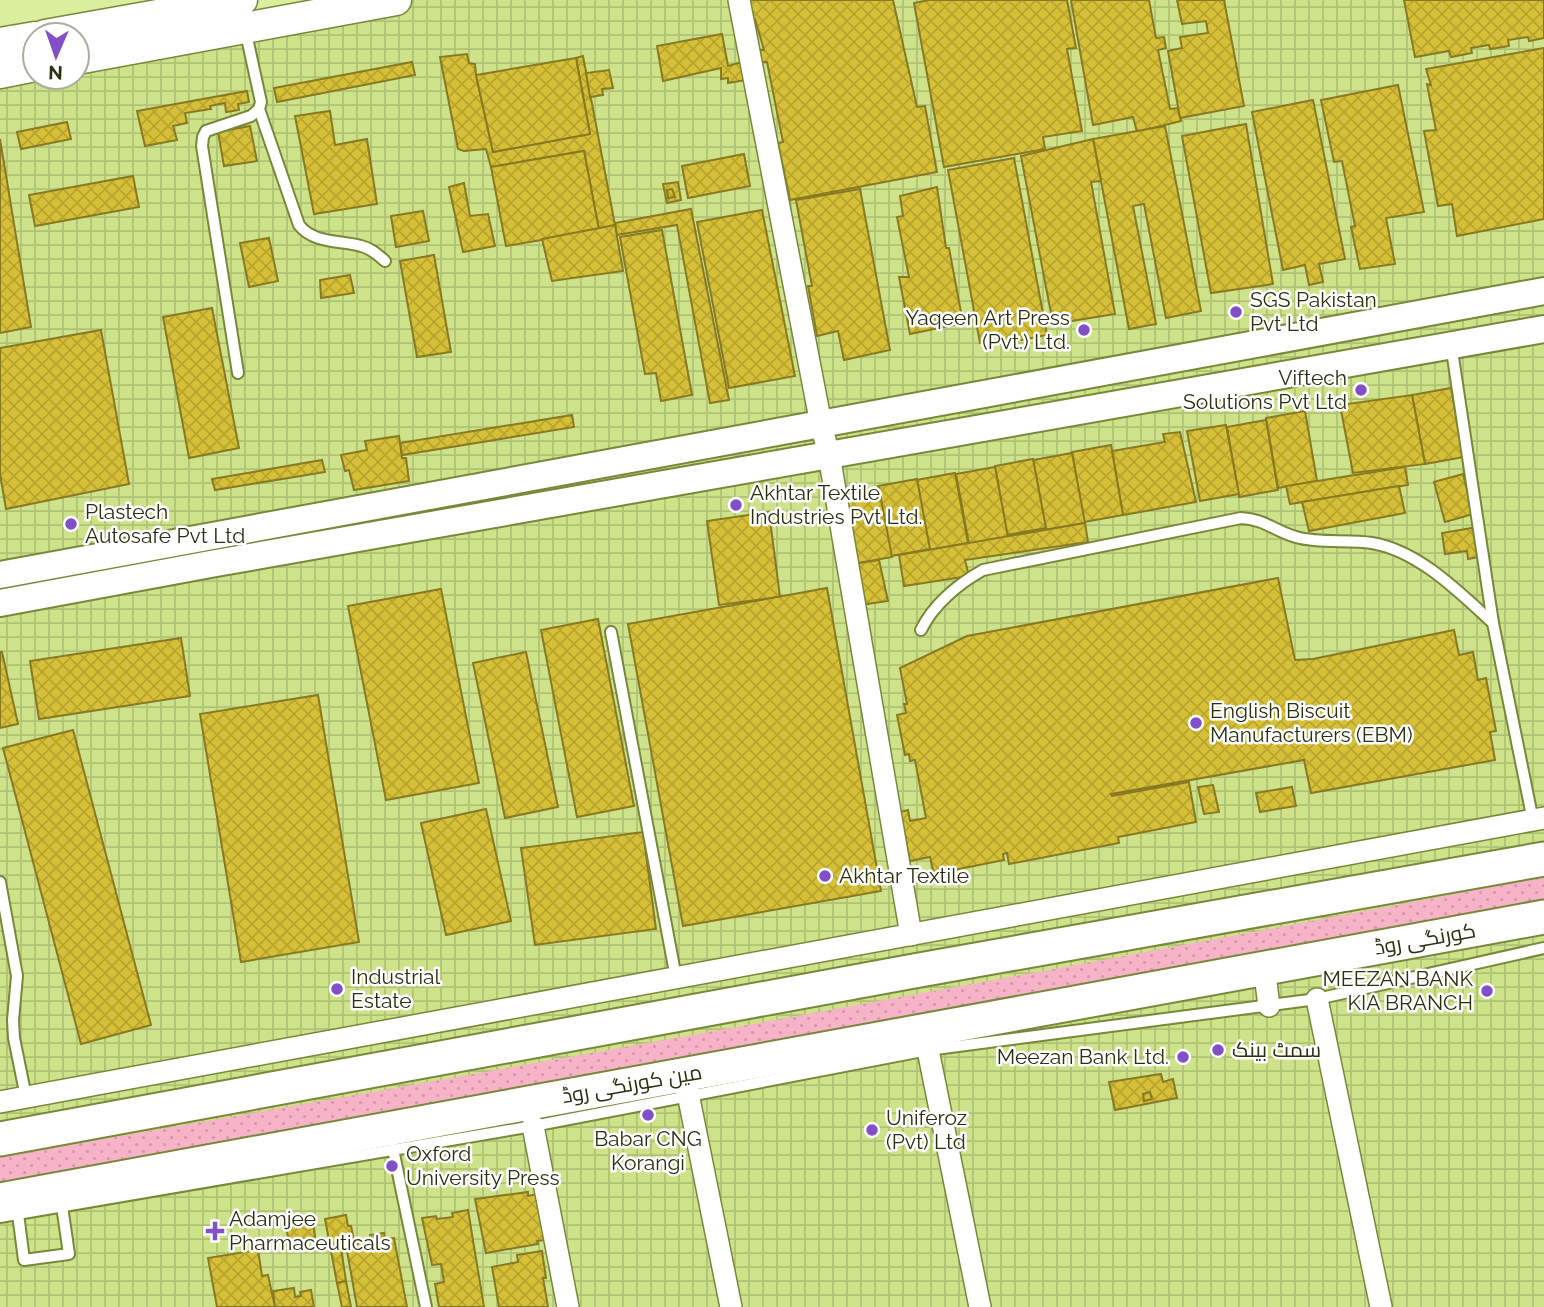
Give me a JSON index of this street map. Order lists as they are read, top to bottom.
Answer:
{
  "streets": {
    "main road": ["کورنگی روڈ", "مین کورنگی روڈ"]
  },
  "crossings": [
    ["کورنگی روڈ", "مین کورنگی روڈ"]
  ],
  "places": {
    "other": [
      "SGS Pakistan Pvt Ltd",
      "Yaqeen Art Press (Pvt.) Ltd.",
      "Viftech Solutions Pvt Ltd",
      "Akhtar Textile Industries Pvt Ltd.",
      "Plastech Autosafe Pvt Ltd",
      "English Biscuit Manufacturers (EBM)",
      "Akhtar Textile",
      "Industrial Estate",
      "MEEZAN BANK KIA BRANCH",
      "سمٹ بینک",
      "Meezan Bank Ltd.",
      "Babar CNG Korangi",
      "Uniferoz (Pvt) Ltd",
      "Oxford University Press"
    ],
    "health": ["Adamjee Pharmaceuticals"]
  },
  "north": "bottom"
}
